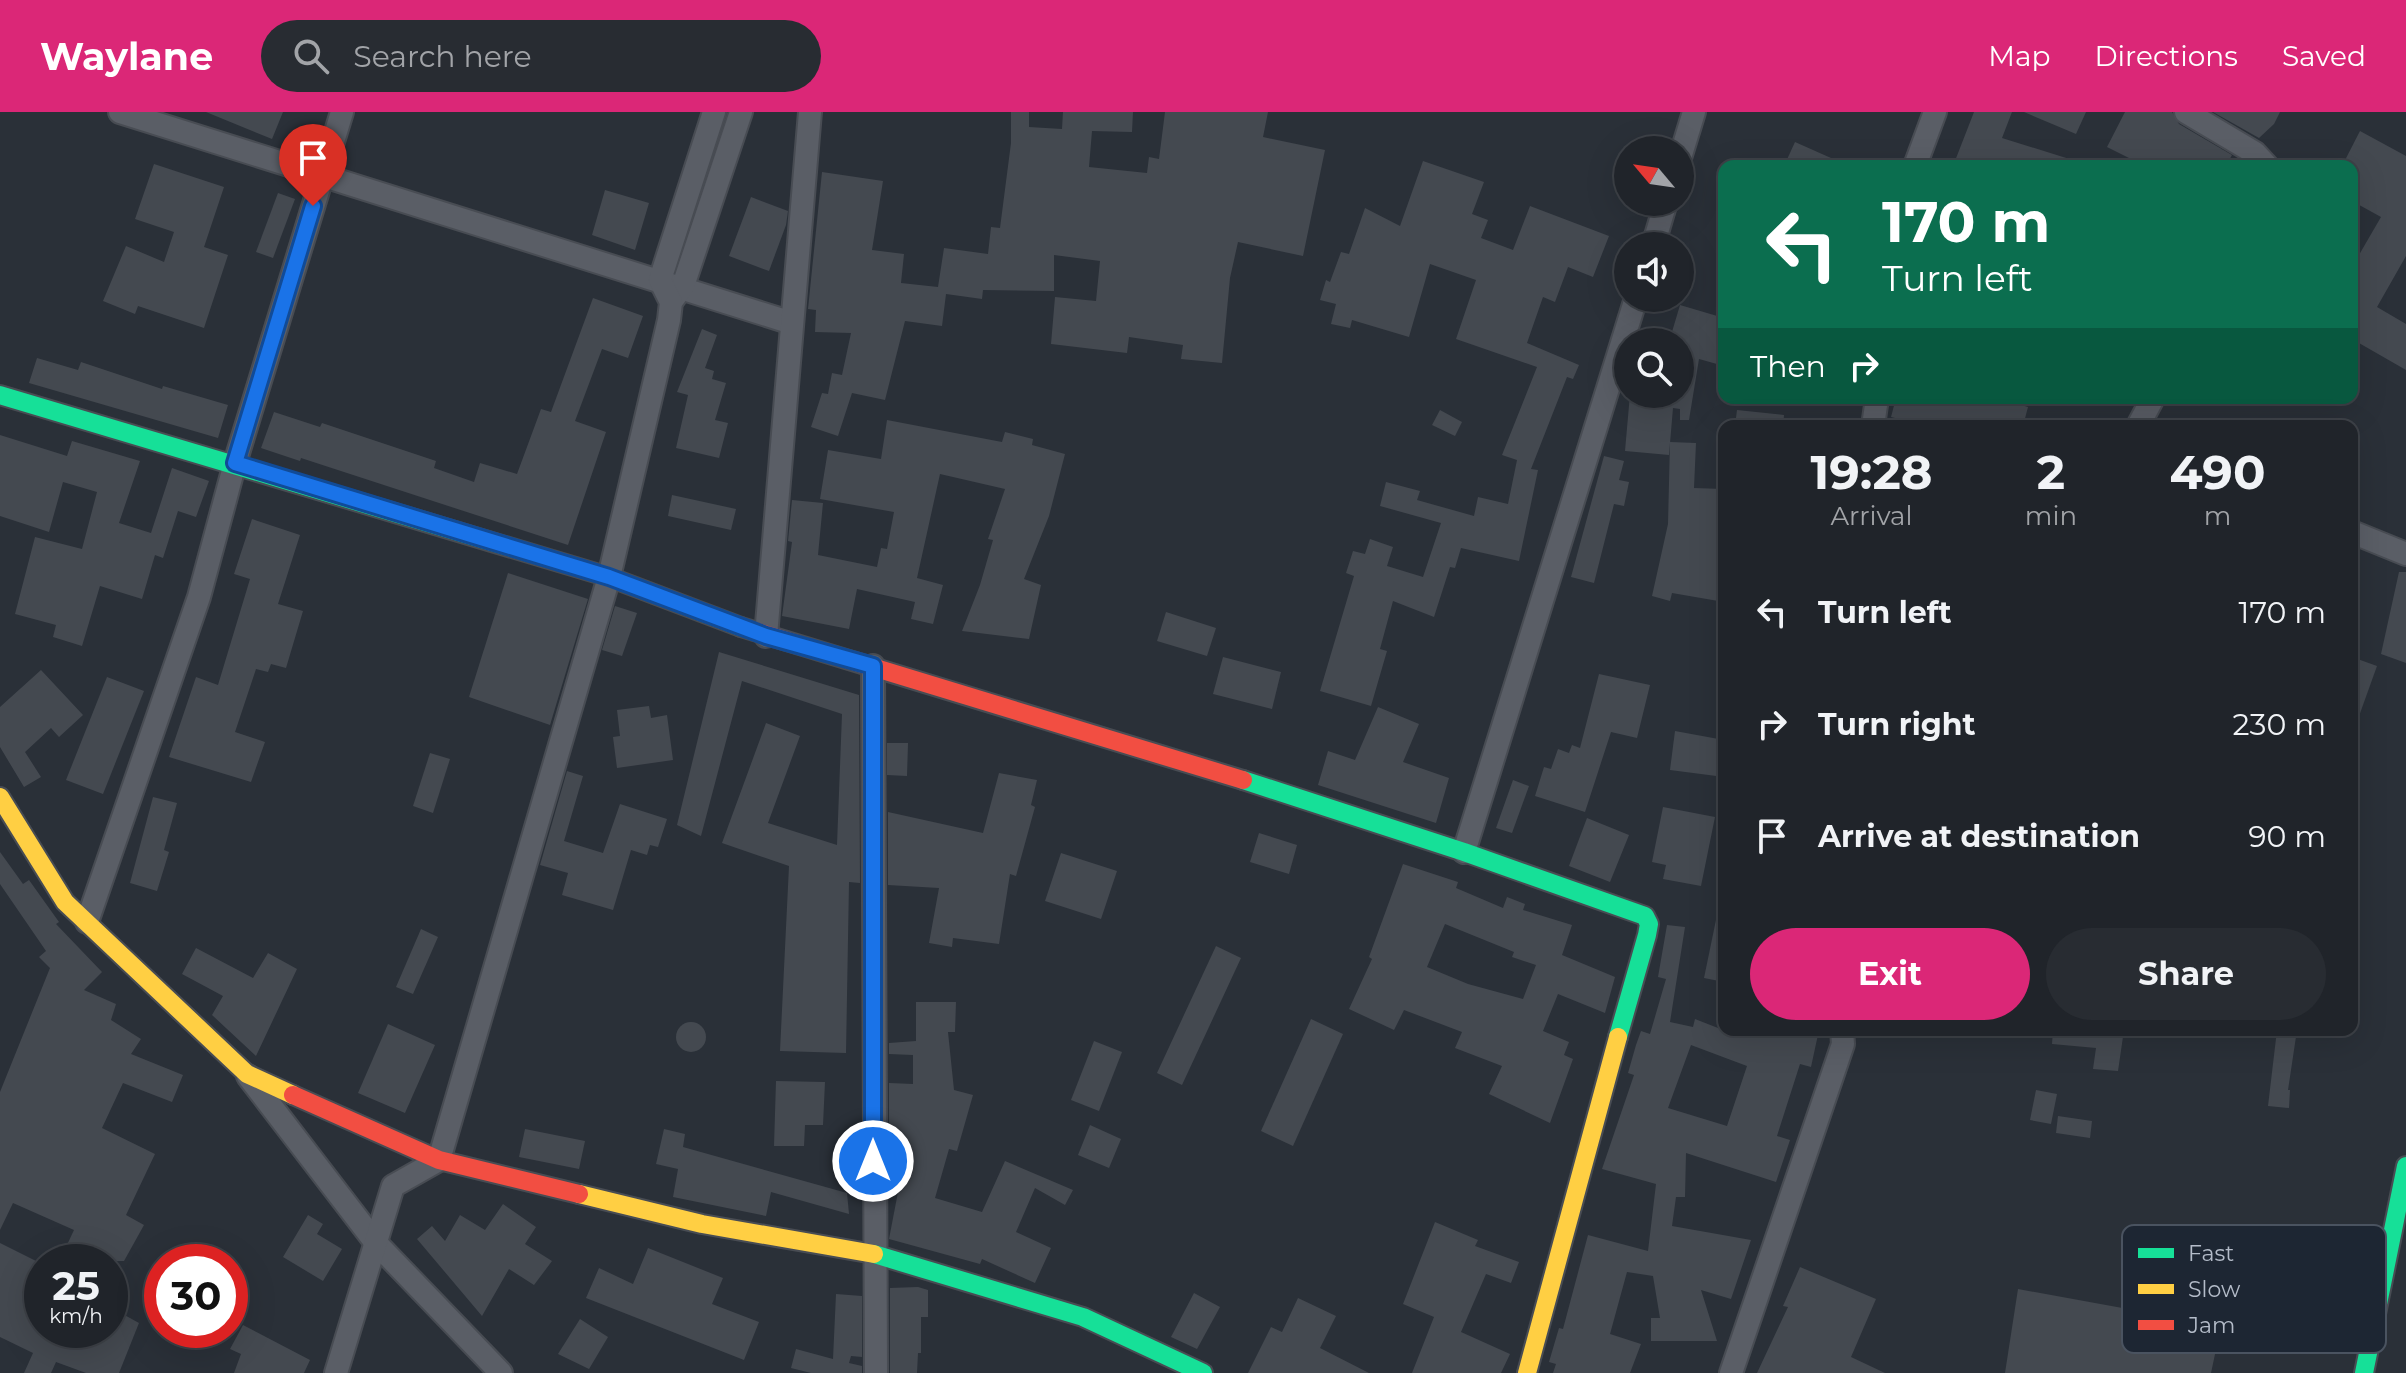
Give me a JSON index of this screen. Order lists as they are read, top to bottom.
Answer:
{
  "legend": ["Fast", "Slow", "Jam"],
  "north": "top left",
  "page": {
    "header": "Waylane",
    "search": "Search here",
    "nav": ["Map", "Directions", "Saved"],
    "turn": ["170 m", "Turn left"],
    "then": "Then",
    "eta": [
      "19:28",
      "Arrival",
      "2",
      "min",
      "490",
      "m"
    ],
    "list": [
      {
        "name": "Turn left",
        "value": "170 m"
      },
      {
        "name": "Turn right",
        "value": "230 m"
      },
      {
        "name": "Arrive at destination",
        "value": "90 m"
      }
    ],
    "buttons": ["Exit", "Share"],
    "speed": "25 km/h",
    "limit": "30"
  }
}
